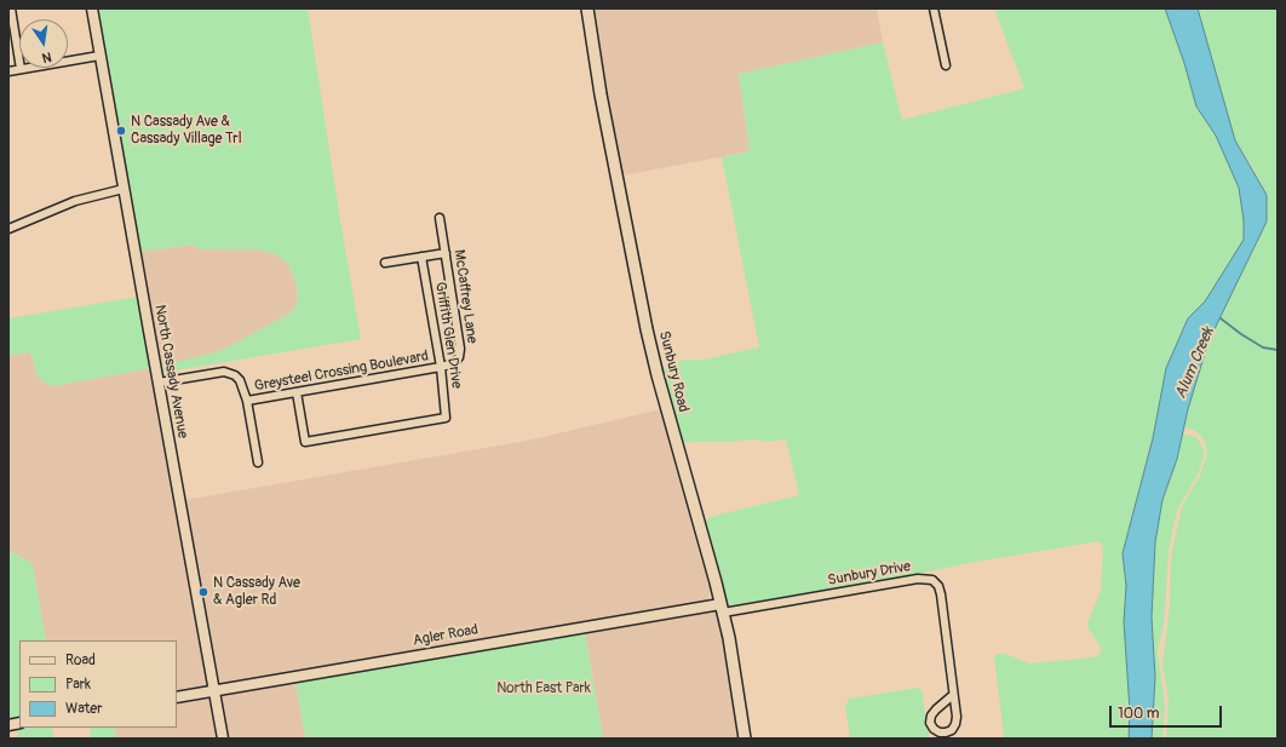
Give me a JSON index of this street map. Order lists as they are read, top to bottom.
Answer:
{
  "streets": {
    "main road": ["North Cassady Avenue", "Sunbury Road", "Agler Road"],
    "street": [
      "McCaffrey Lane",
      "Griffith Glen Drive",
      "Greysteel Crossing Boulevard",
      "Sunbury Drive"
    ]
  },
  "crossings": [
    ["McCaffrey Lane", "Griffith Glen Drive"],
    ["McCaffrey Lane", "Greysteel Crossing Boulevard"],
    ["Griffith Glen Drive", "Greysteel Crossing Boulevard"],
    ["North Cassady Avenue", "Agler Road"],
    ["Sunbury Road", "Sunbury Drive"],
    ["Sunbury Road", "Agler Road"],
    ["Sunbury Drive", "Agler Road"]
  ],
  "water": ["Alum Creek"],
  "parks": ["North East Park"],
  "places": ["N Cassady Ave & Cassady Village Trl", "N Cassady Ave & Agler Rd"],
  "legend": ["Road", "Park", "Water"],
  "scale_bar": "100 m",
  "north": "bottom"
}
